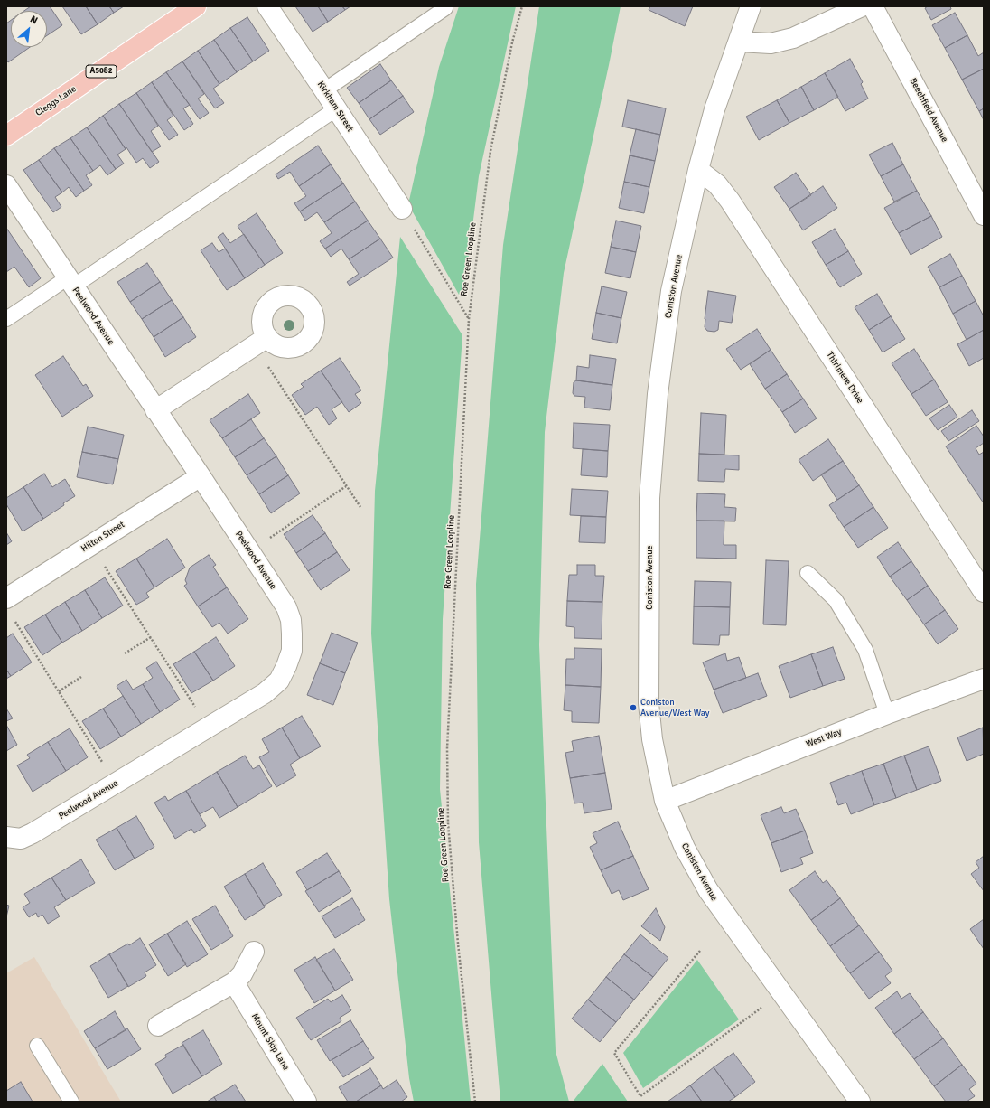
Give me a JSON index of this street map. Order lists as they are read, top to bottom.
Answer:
{
  "streets": {
    "main road": ["A5082", "Cleggs Lane"],
    "street": [
      "Kirkham Street",
      "Beechfield Avenue",
      "Coniston Avenue",
      "Peelwood Avenue",
      "Thirlmere Drive",
      "Hilton Street",
      "West Way",
      "Mount Skip Lane"
    ],
    "path": ["Roe Green Loopline"]
  },
  "crossings": [
    ["Coniston Avenue", "Thirlmere Drive"],
    ["Coniston Avenue", "West Way"],
    ["Peelwood Avenue", "Hilton Street"]
  ],
  "places": ["Coniston Avenue/West Way"],
  "north": "top right"
}
